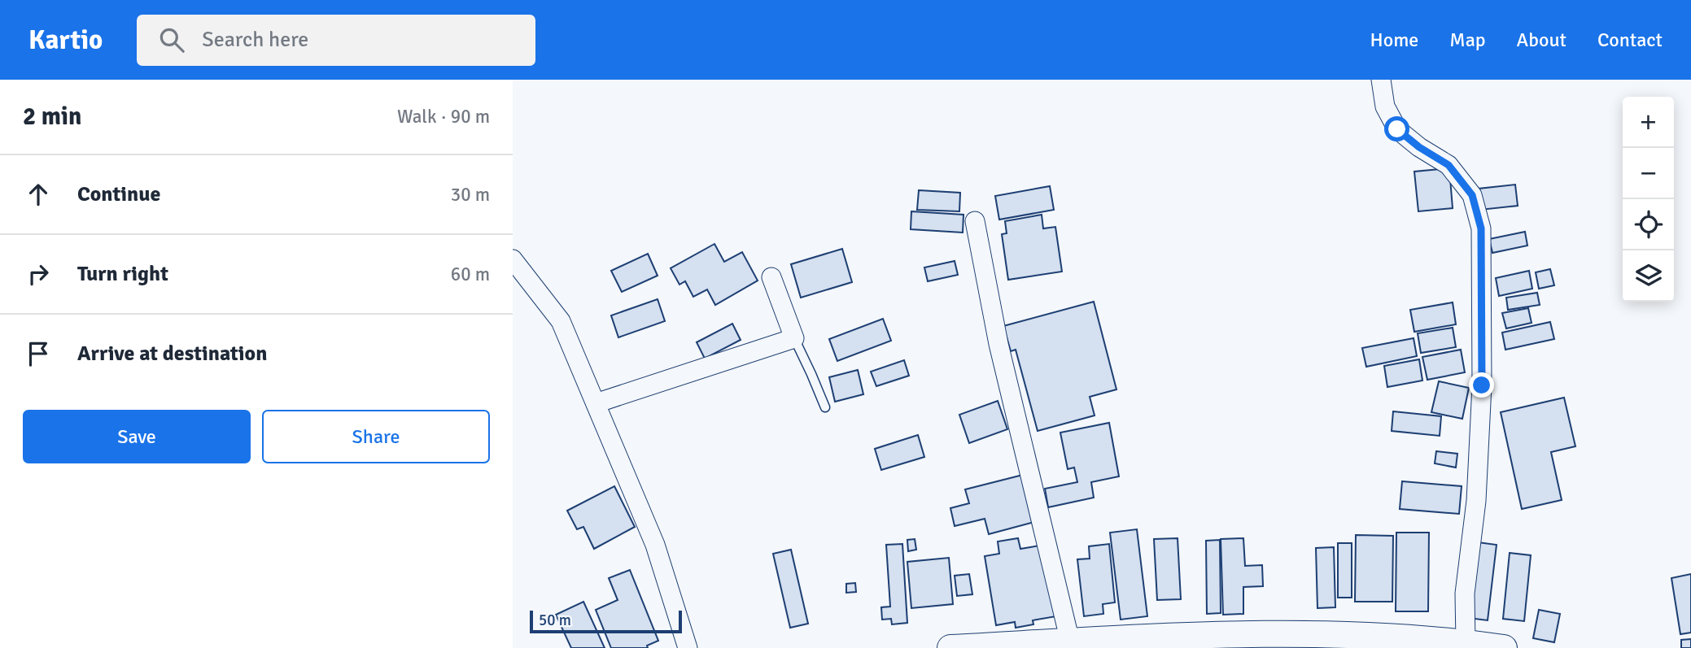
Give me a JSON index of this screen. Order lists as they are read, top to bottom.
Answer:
{
  "scale_bar": "50 m",
  "page": {
    "header": "Kartio",
    "search": "Search here",
    "nav": [
      "Home",
      "Map",
      "About",
      "Contact"
    ],
    "heading": ["2 min", "Walk · 90 m"],
    "map_buttons": ["+", "−"],
    "list": [
      ["Continue", "30 m"],
      ["Turn right", "60 m"],
      "Arrive at destination"
    ],
    "buttons": ["Save", "Share"],
    "scale": "50 m"
  }
}
